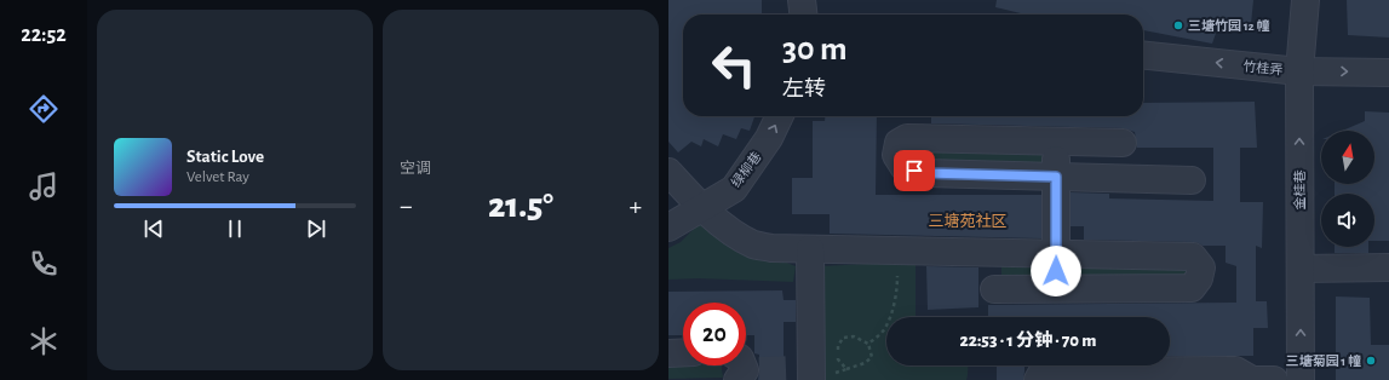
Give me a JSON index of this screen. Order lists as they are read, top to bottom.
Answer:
{
  "streets": {
    "street": ["竹桂弄", "绿柳巷", "金桂巷"]
  },
  "crossings": [
    ["竹桂弄", "金桂巷"]
  ],
  "one_way": ["绿柳巷", "金桂巷"],
  "districts": ["三塘苑社区"],
  "places": ["三塘竹园 12 幢", "三塘菊园 1 幢"],
  "north": "top",
  "page": {
    "tabs": "22:52",
    "tile": "空调",
    "turn": ["30 m", "左转"],
    "song": ["Static Love", "Velvet Ray"],
    "heat": ["−", "21.5°", "+"],
    "limit": "20",
    "trip": "22:53 · 1 分钟 · 70 m"
  }
}
